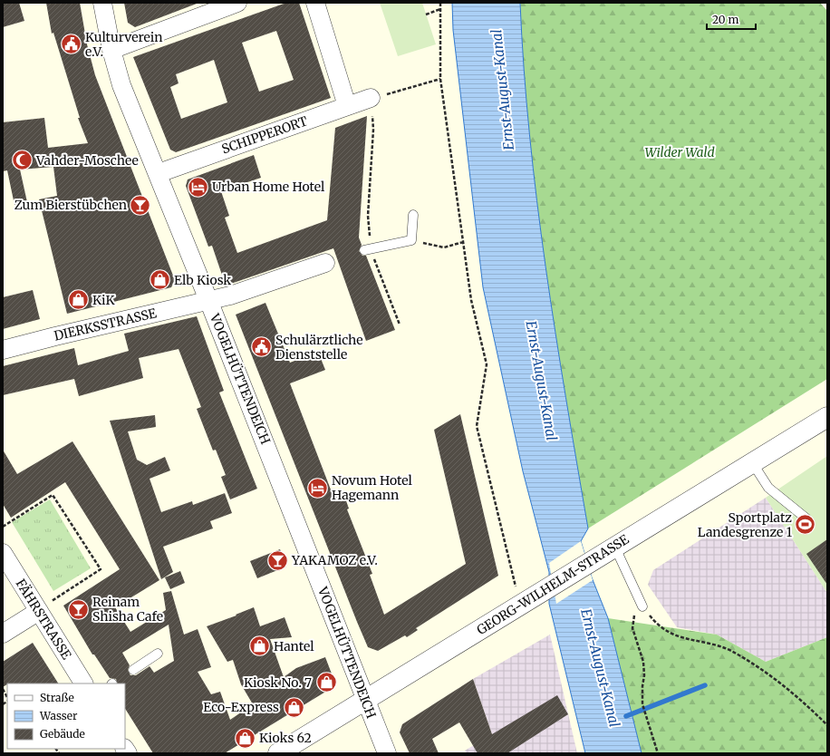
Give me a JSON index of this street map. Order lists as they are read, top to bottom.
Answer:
{
  "streets": {
    "street": [
      "SCHIPPERORT",
      "DIERKSSTRASSE",
      "VOGELHÜTTENDEICH",
      "GEORG-WILHELM-STRASSE",
      "FÄHRSTRASSE"
    ]
  },
  "crossings": [
    ["SCHIPPERORT", "VOGELHÜTTENDEICH"],
    ["DIERKSSTRASSE", "VOGELHÜTTENDEICH"],
    ["VOGELHÜTTENDEICH", "GEORG-WILHELM-STRASSE"]
  ],
  "water": ["Ernst-August-Kanal"],
  "parks": ["Wilder Wald"],
  "places": {
    "public building": ["Kulturverein e.V.", "Schulärztliche Dienststelle"],
    "mosque": ["Vahder-Moschee"],
    "hotel": ["Urban Home Hotel", "Novum Hotel Hagemann"],
    "bar": ["Zum Bierstübchen", "YAKAMOZ e.V.", "Reinam Shisha Cafe"],
    "shop": [
      "Elb Kiosk",
      "KiK",
      "Hantel",
      "Kiosk No. 7",
      "Eco-Express",
      "Kioks 62"
    ],
    "sports": ["Sportplatz Landesgrenze 1"]
  },
  "legend": ["Straße", "Wasser", "Gebäude"],
  "scale_bar": "20 m"
}
